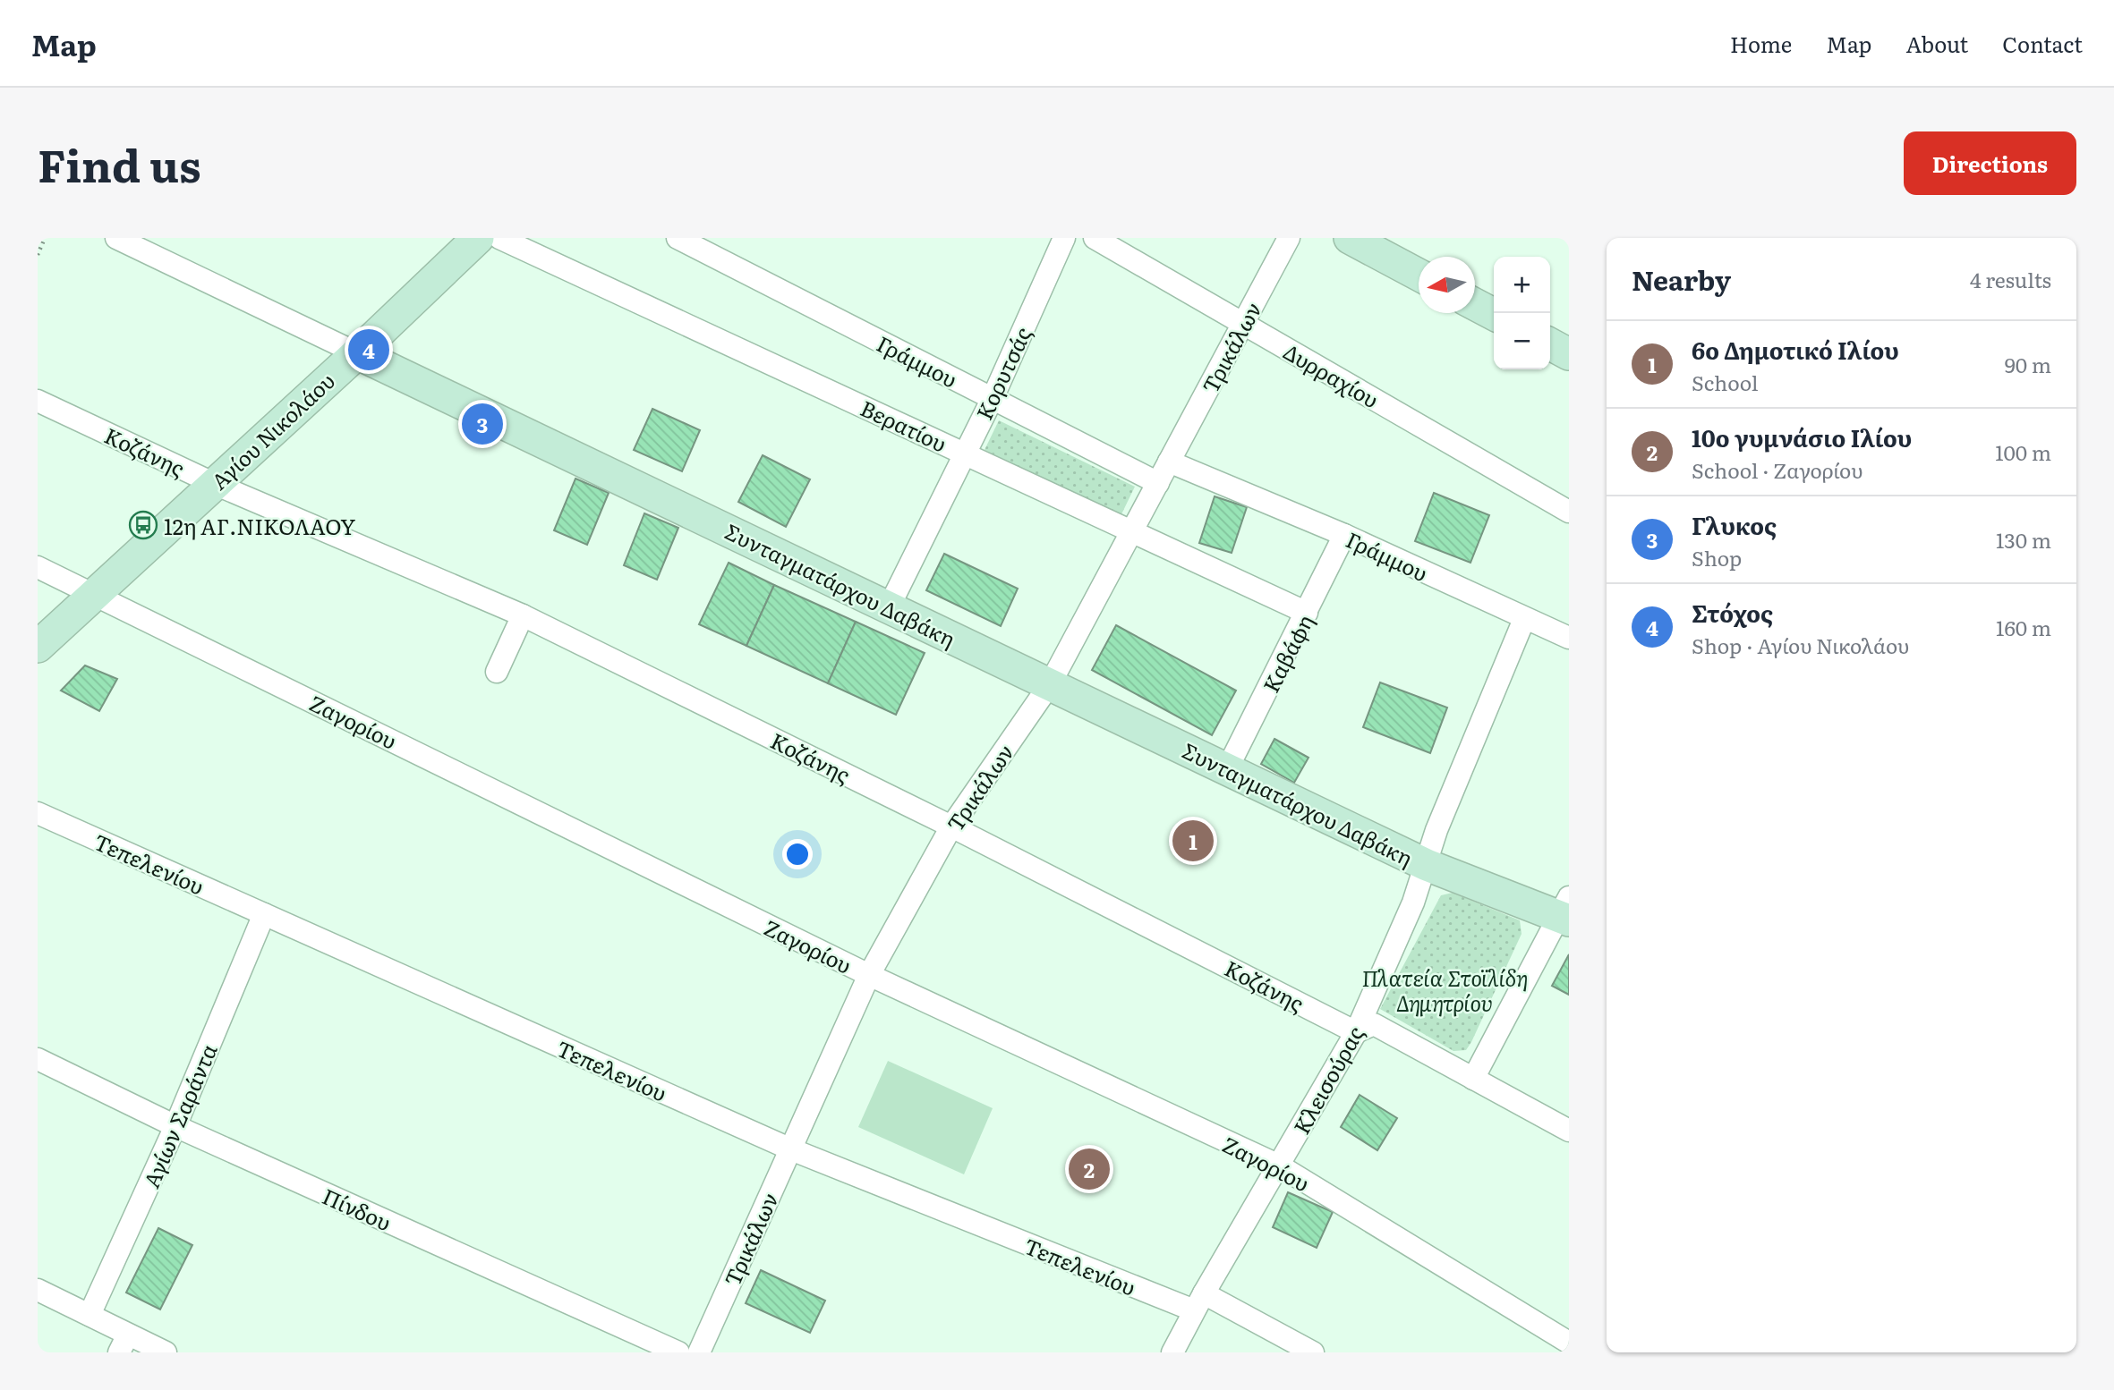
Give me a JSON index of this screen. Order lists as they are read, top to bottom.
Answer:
{
  "streets": {
    "street": [
      "Τρικάλων",
      "Γράμμου",
      "Κορυτσάς",
      "Δυρραχίου",
      "Βερατίου",
      "Αγίου Νικολάου",
      "Κοζάνης",
      "Συνταγματάρχου Δαβάκη",
      "Καβάφη",
      "Ζαγορίου",
      "Τεπελενίου",
      "Κλεισούρας",
      "Αγίων Σαράντα",
      "Πίνδου"
    ]
  },
  "crossings": [
    ["Τρικάλων", "Γράμμου"],
    ["Τρικάλων", "Δυρραχίου"],
    ["Τρικάλων", "Βερατίου"],
    ["Τρικάλων", "Κοζάνης"],
    ["Τρικάλων", "Συνταγματάρχου Δαβάκη"],
    ["Τρικάλων", "Ζαγορίου"],
    ["Τρικάλων", "Τεπελενίου"],
    ["Γράμμου", "Κορυτσάς"],
    ["Γράμμου", "Καβάφη"],
    ["Γράμμου", "Κλεισούρας"],
    ["Κορυτσάς", "Βερατίου"],
    ["Κορυτσάς", "Συνταγματάρχου Δαβάκη"],
    ["Βερατίου", "Καβάφη"],
    ["Αγίου Νικολάου", "Κοζάνης"],
    ["Αγίου Νικολάου", "Συνταγματάρχου Δαβάκη"],
    ["Αγίου Νικολάου", "Ζαγορίου"],
    ["Κοζάνης", "Κλεισούρας"],
    ["Συνταγματάρχου Δαβάκη", "Καβάφη"],
    ["Συνταγματάρχου Δαβάκη", "Κλεισούρας"],
    ["Ζαγορίου", "Κλεισούρας"],
    ["Τεπελενίου", "Κλεισούρας"],
    ["Τεπελενίου", "Αγίων Σαράντα"],
    ["Αγίων Σαράντα", "Πίνδου"]
  ],
  "parks": ["Πλατεία Στοϊλίδη Δημητρίου"],
  "places": {
    "bus stop": ["12η ΑΓ.ΝΙΚΟΛΑΟΥ"]
  },
  "north": "left",
  "page": {
    "header": "Map",
    "nav": [
      "Home",
      "Map",
      "About",
      "Contact"
    ],
    "title": "Find us",
    "buttons": "Directions",
    "heading": ["Nearby", "4 results"],
    "map_buttons": ["+", "−"],
    "list": [
      {
        "mark": "1",
        "name": "6ο Δημοτικό Ιλίου",
        "note": "School",
        "value": "90 m"
      },
      {
        "mark": "2",
        "name": "10ο γυμνάσιο Ιλίου",
        "note": "School · Ζαγορίου",
        "value": "100 m"
      },
      {
        "mark": "3",
        "name": "Γλυκος",
        "note": "Shop",
        "value": "130 m"
      },
      {
        "mark": "4",
        "name": "Στόχος",
        "note": "Shop · Αγίου Νικολάου",
        "value": "160 m"
      }
    ],
    "pins": [
      "4",
      "3",
      "1",
      "2"
    ]
  }
}
